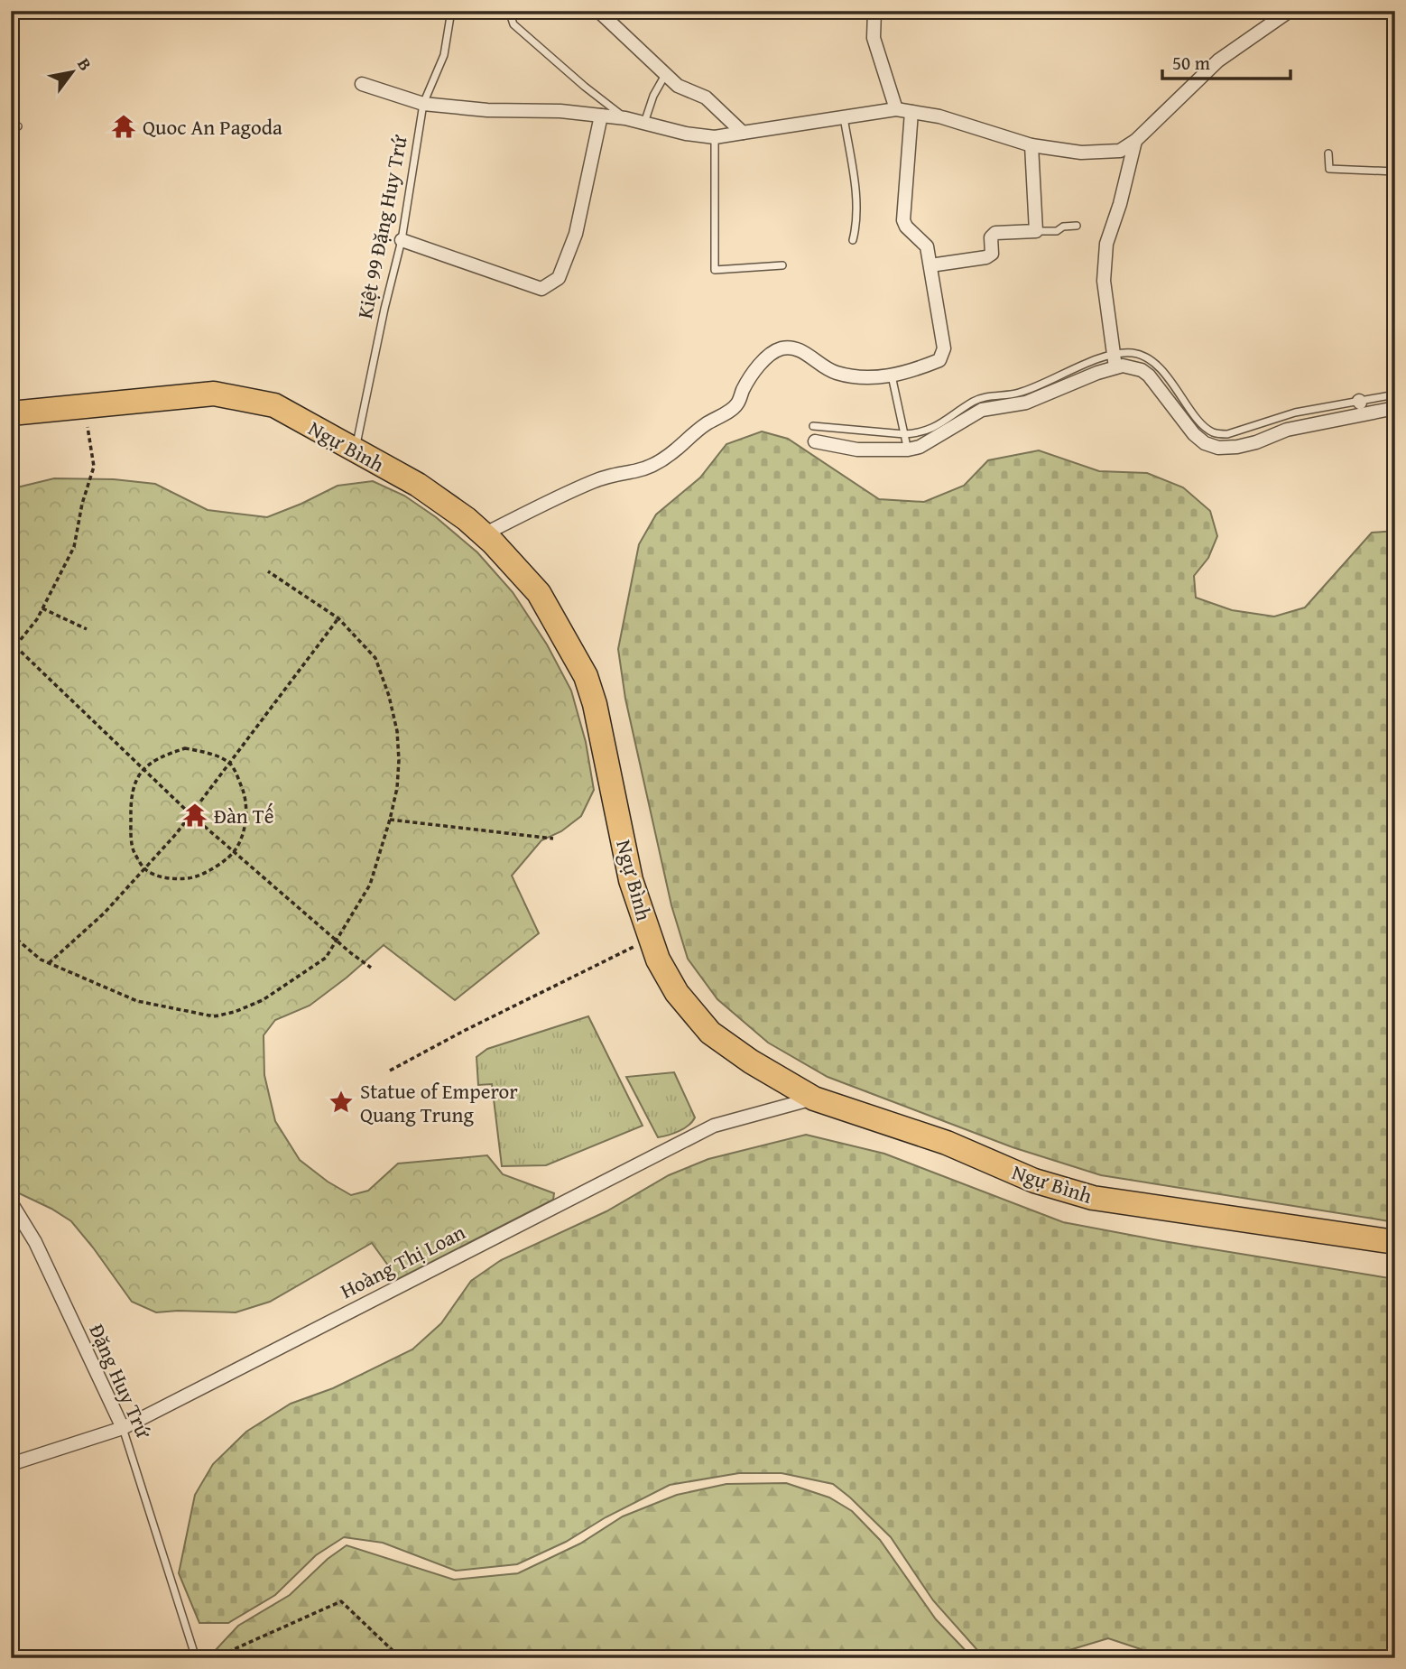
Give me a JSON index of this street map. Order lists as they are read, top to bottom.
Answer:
{
  "streets": {
    "highway": ["Ngự Bình"],
    "street": ["Hoàng Thị Loan", "Đặng Huy Trứ"],
    "lane": ["Kiệt 99 Đặng Huy Trứ"]
  },
  "crossings": [
    ["Kiệt 99 Đặng Huy Trứ", "Ngự Bình"],
    ["Ngự Bình", "Hoàng Thị Loan"],
    ["Hoàng Thị Loan", "Đặng Huy Trứ"]
  ],
  "places": {
    "temple": ["Quoc An Pagoda", "Đàn Tế"],
    "place": ["Statue of Emperor Quang Trung"]
  },
  "scale_bar": "50 m",
  "north": "top right"
}
